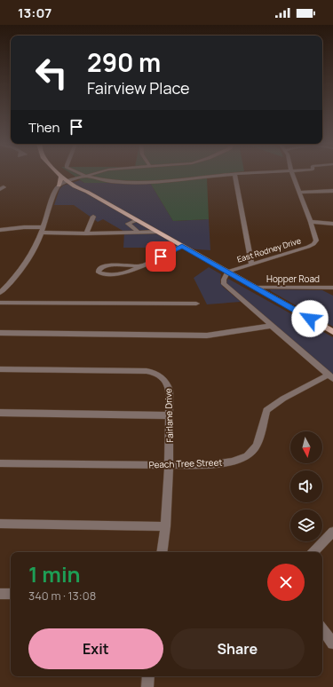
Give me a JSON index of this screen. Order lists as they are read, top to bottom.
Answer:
{
  "streets": {
    "street": [
      "East Rodney Drive",
      "Hopper Road",
      "Fairlane Drive",
      "Peach Tree Street"
    ]
  },
  "crossings": [
    ["Fairlane Drive", "Peach Tree Street"]
  ],
  "north": "bottom",
  "page": {
    "status": "13:07",
    "turn": ["290 m", "Fairview Place"],
    "then": "Then",
    "heading": ["1 min", "340 m · 13:08"],
    "buttons": ["Exit", "Share"]
  }
}
